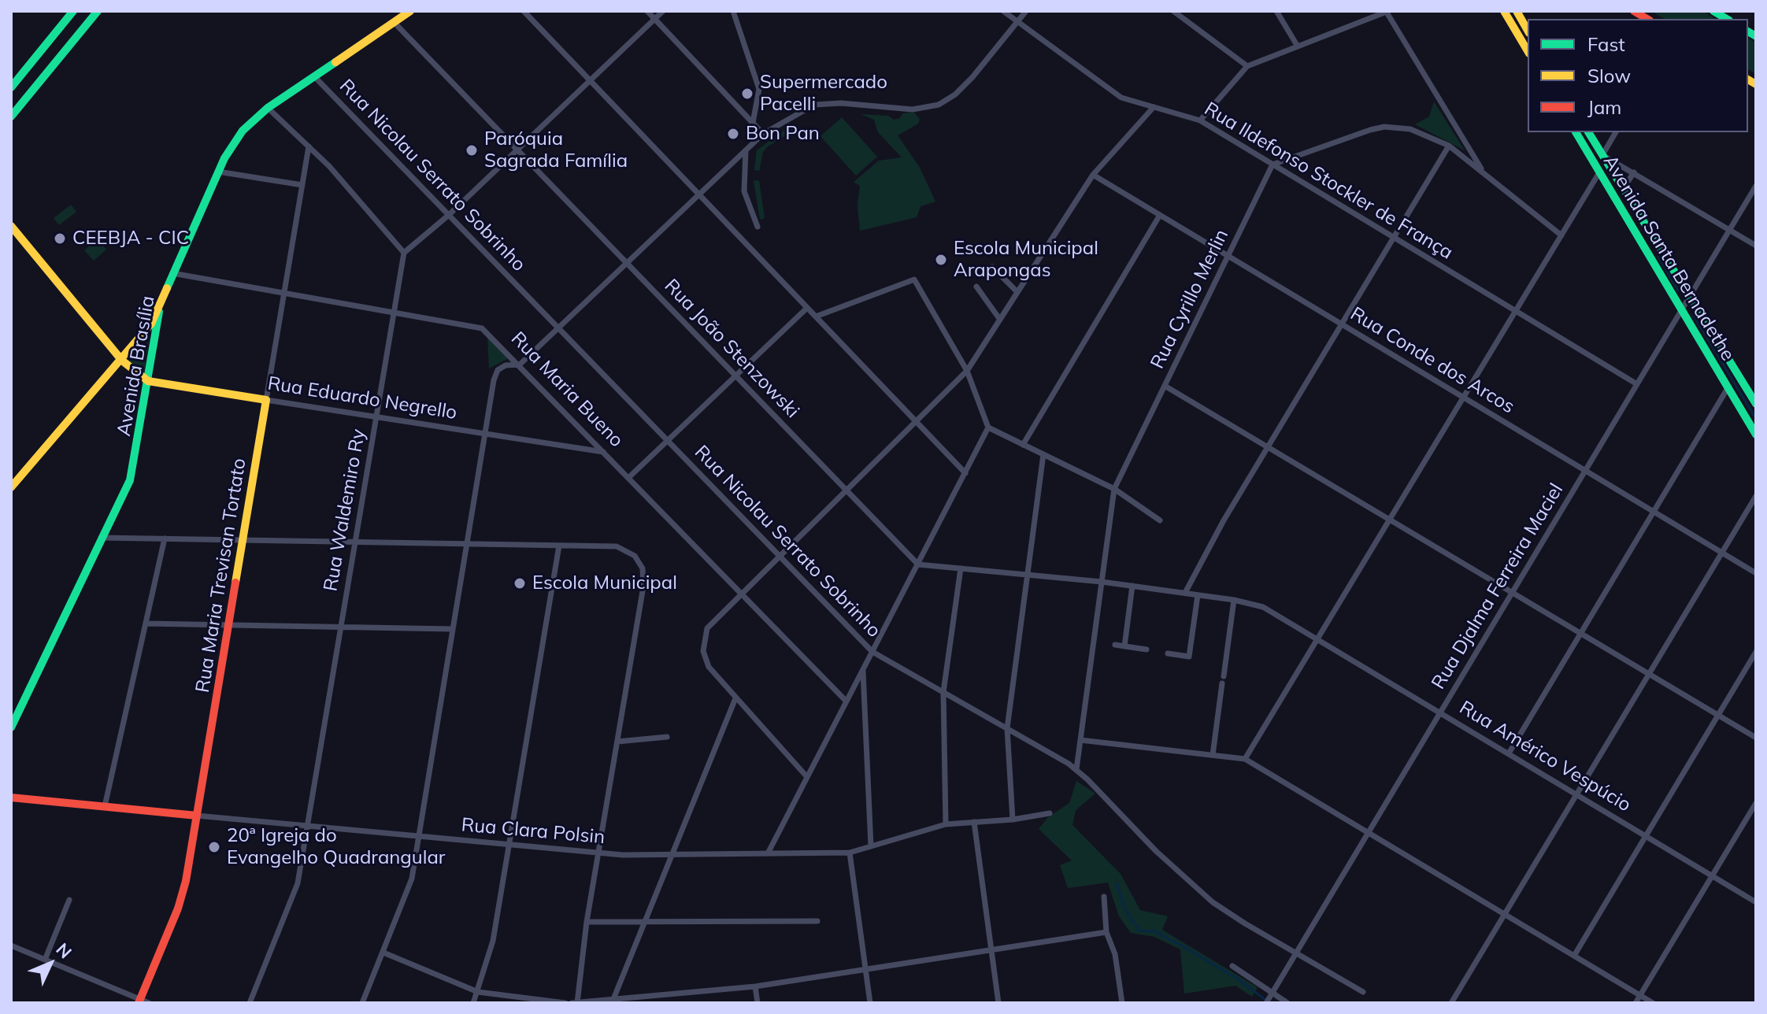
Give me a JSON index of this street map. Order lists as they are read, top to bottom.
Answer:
{
  "streets": {
    "main road": [
      "Avenida Santa Bernadethe",
      "Avenida Brasília",
      "Rua Eduardo Negrello",
      "Rua Maria Trevisan Tortato",
      "Rua Clara Polsin"
    ],
    "street": [
      "Rua Nicolau Serrato Sobrinho",
      "Rua Ildefonso Stockler de França",
      "Rua Cyrillo Merlin",
      "Rua João Stenzowski",
      "Rua Conde dos Arcos",
      "Rua Maria Bueno",
      "Rua Waldemiro Ry",
      "Rua Djalma Ferreira Maciel",
      "Rua Américo Vespúcio"
    ]
  },
  "crossings": [
    ["Rua Nicolau Serrato Sobrinho", "Rua Cyrillo Merlin"],
    ["Rua Nicolau Serrato Sobrinho", "Avenida Brasília"],
    ["Rua Nicolau Serrato Sobrinho", "Rua Djalma Ferreira Maciel"],
    ["Rua Ildefonso Stockler de França", "Rua Cyrillo Merlin"],
    ["Rua Ildefonso Stockler de França", "Rua Djalma Ferreira Maciel"],
    ["Avenida Santa Bernadethe", "Rua Djalma Ferreira Maciel"],
    ["Rua Cyrillo Merlin", "Rua Conde dos Arcos"],
    ["Rua Cyrillo Merlin", "Rua Américo Vespúcio"],
    ["Rua João Stenzowski", "Avenida Brasília"],
    ["Rua Conde dos Arcos", "Rua Djalma Ferreira Maciel"],
    ["Avenida Brasília", "Rua Maria Bueno"],
    ["Avenida Brasília", "Rua Eduardo Negrello"],
    ["Rua Maria Bueno", "Rua Eduardo Negrello"],
    ["Rua Maria Bueno", "Rua Waldemiro Ry"],
    ["Rua Maria Bueno", "Rua Maria Trevisan Tortato"],
    ["Rua Eduardo Negrello", "Rua Waldemiro Ry"],
    ["Rua Eduardo Negrello", "Rua Maria Trevisan Tortato"],
    ["Rua Waldemiro Ry", "Rua Clara Polsin"],
    ["Rua Maria Trevisan Tortato", "Rua Clara Polsin"],
    ["Rua Djalma Ferreira Maciel", "Rua Américo Vespúcio"]
  ],
  "places": [
    "Supermercado Pacelli",
    "Bon Pan",
    "Paróquia Sagrada Família",
    "CEEBJA - CIC",
    "Escola Municipal Arapongas",
    "Escola Municipal",
    "20ª Igreja do Evangelho Quadrangular"
  ],
  "legend": ["Fast", "Slow", "Jam"],
  "north": "top right"
}
